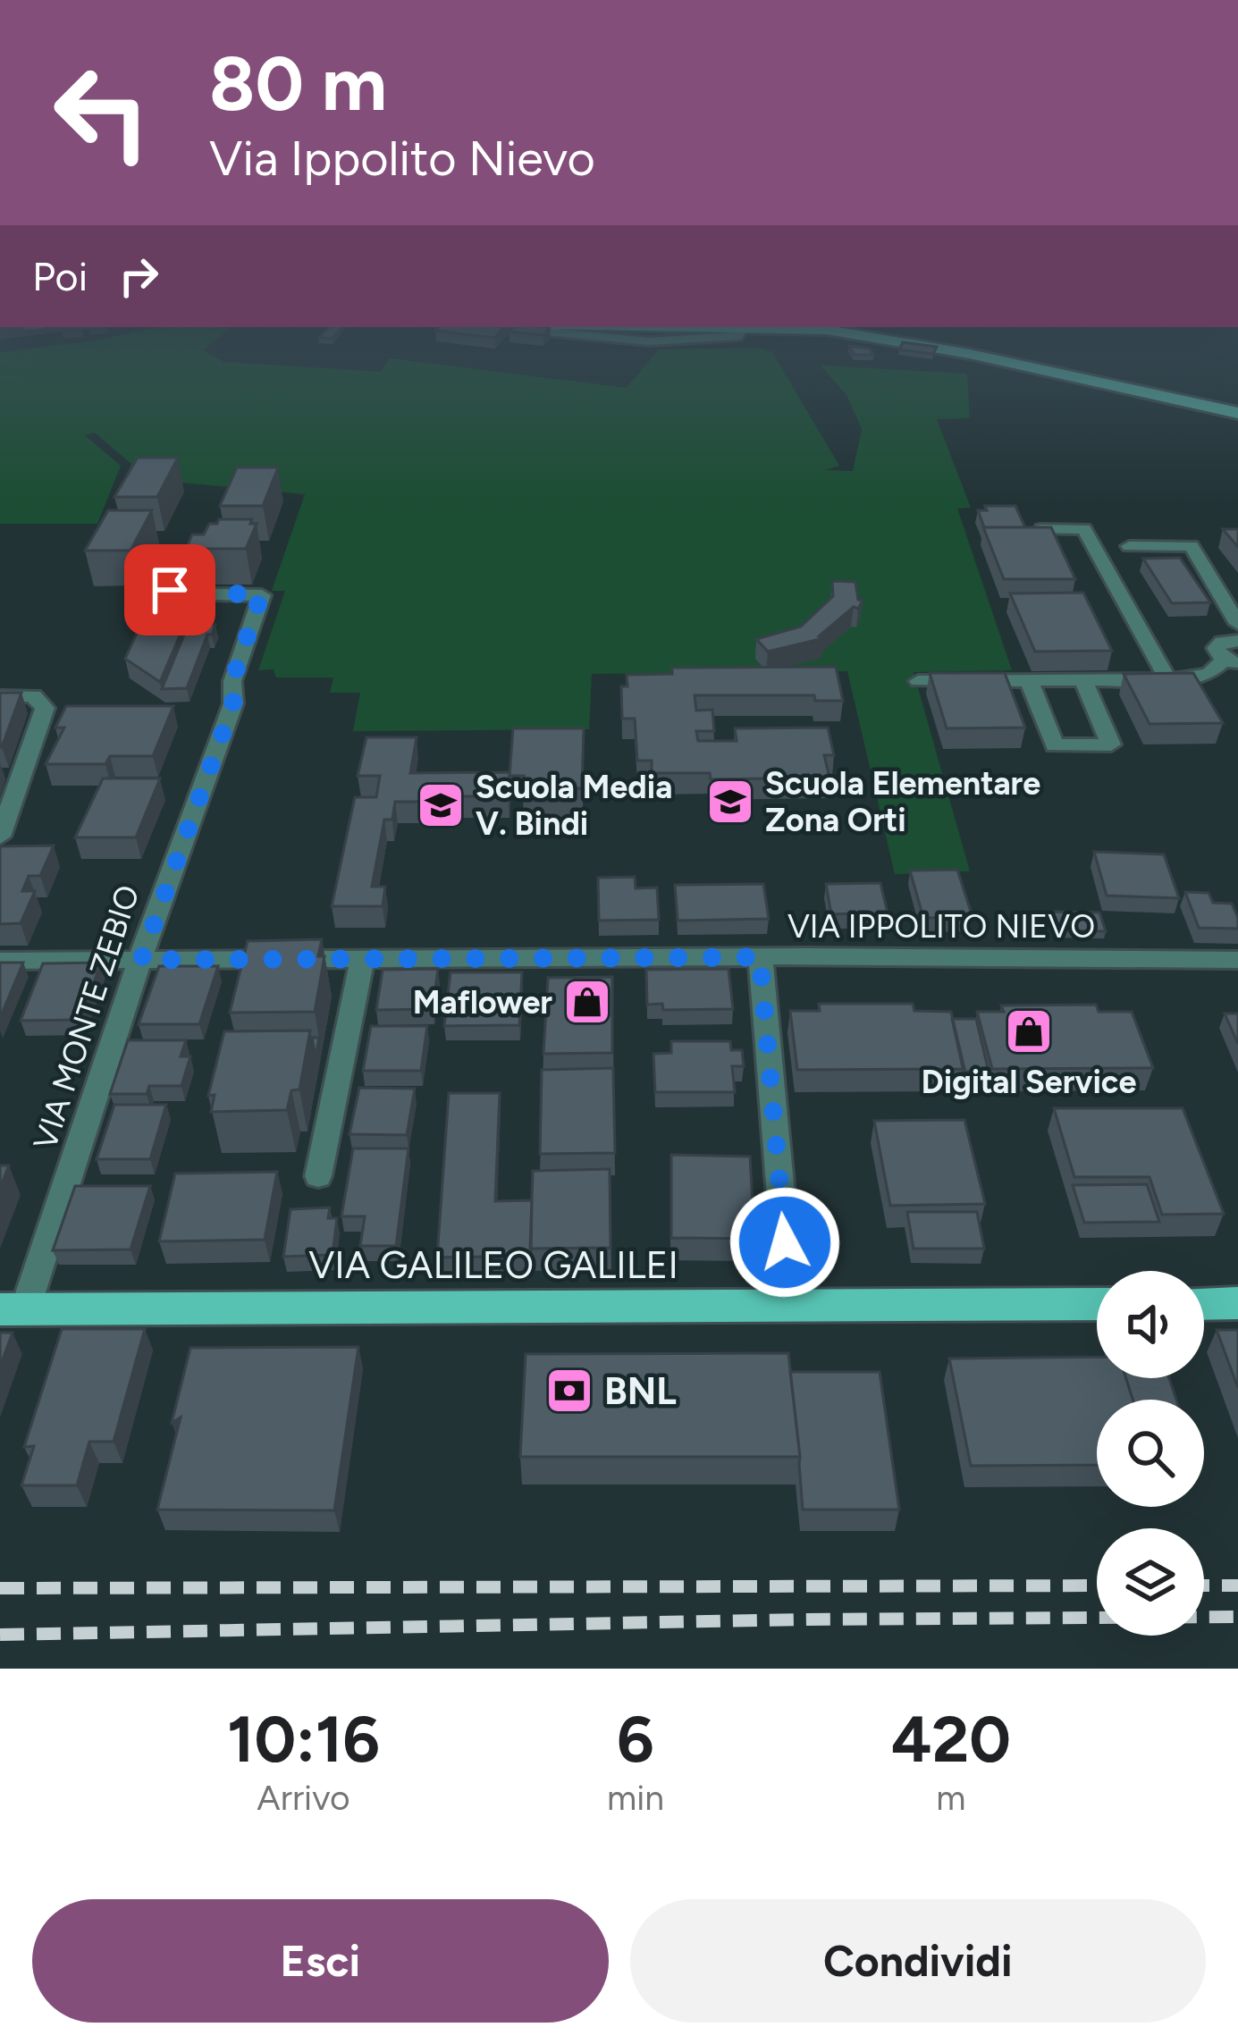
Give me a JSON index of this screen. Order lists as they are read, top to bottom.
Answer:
{
  "streets": {
    "main road": ["VIA GALILEO GALILEI"],
    "street": ["VIA IPPOLITO NIEVO", "VIA MONTE ZEBIO"]
  },
  "crossings": [
    ["VIA IPPOLITO NIEVO", "VIA MONTE ZEBIO"],
    ["VIA MONTE ZEBIO", "VIA GALILEO GALILEI"]
  ],
  "places": {
    "school or university": ["Scuola Elementare Zona Orti", "Scuola Media V. Bindi"],
    "shop": ["Maflower", "Digital Service"],
    "bank": ["BNL"]
  },
  "page": {
    "turn": ["80 m", "Via Ippolito Nievo"],
    "then": "Poi",
    "eta": [
      "10:16",
      "Arrivo",
      "6",
      "min",
      "420",
      "m"
    ],
    "buttons": ["Esci", "Condividi"]
  }
}
